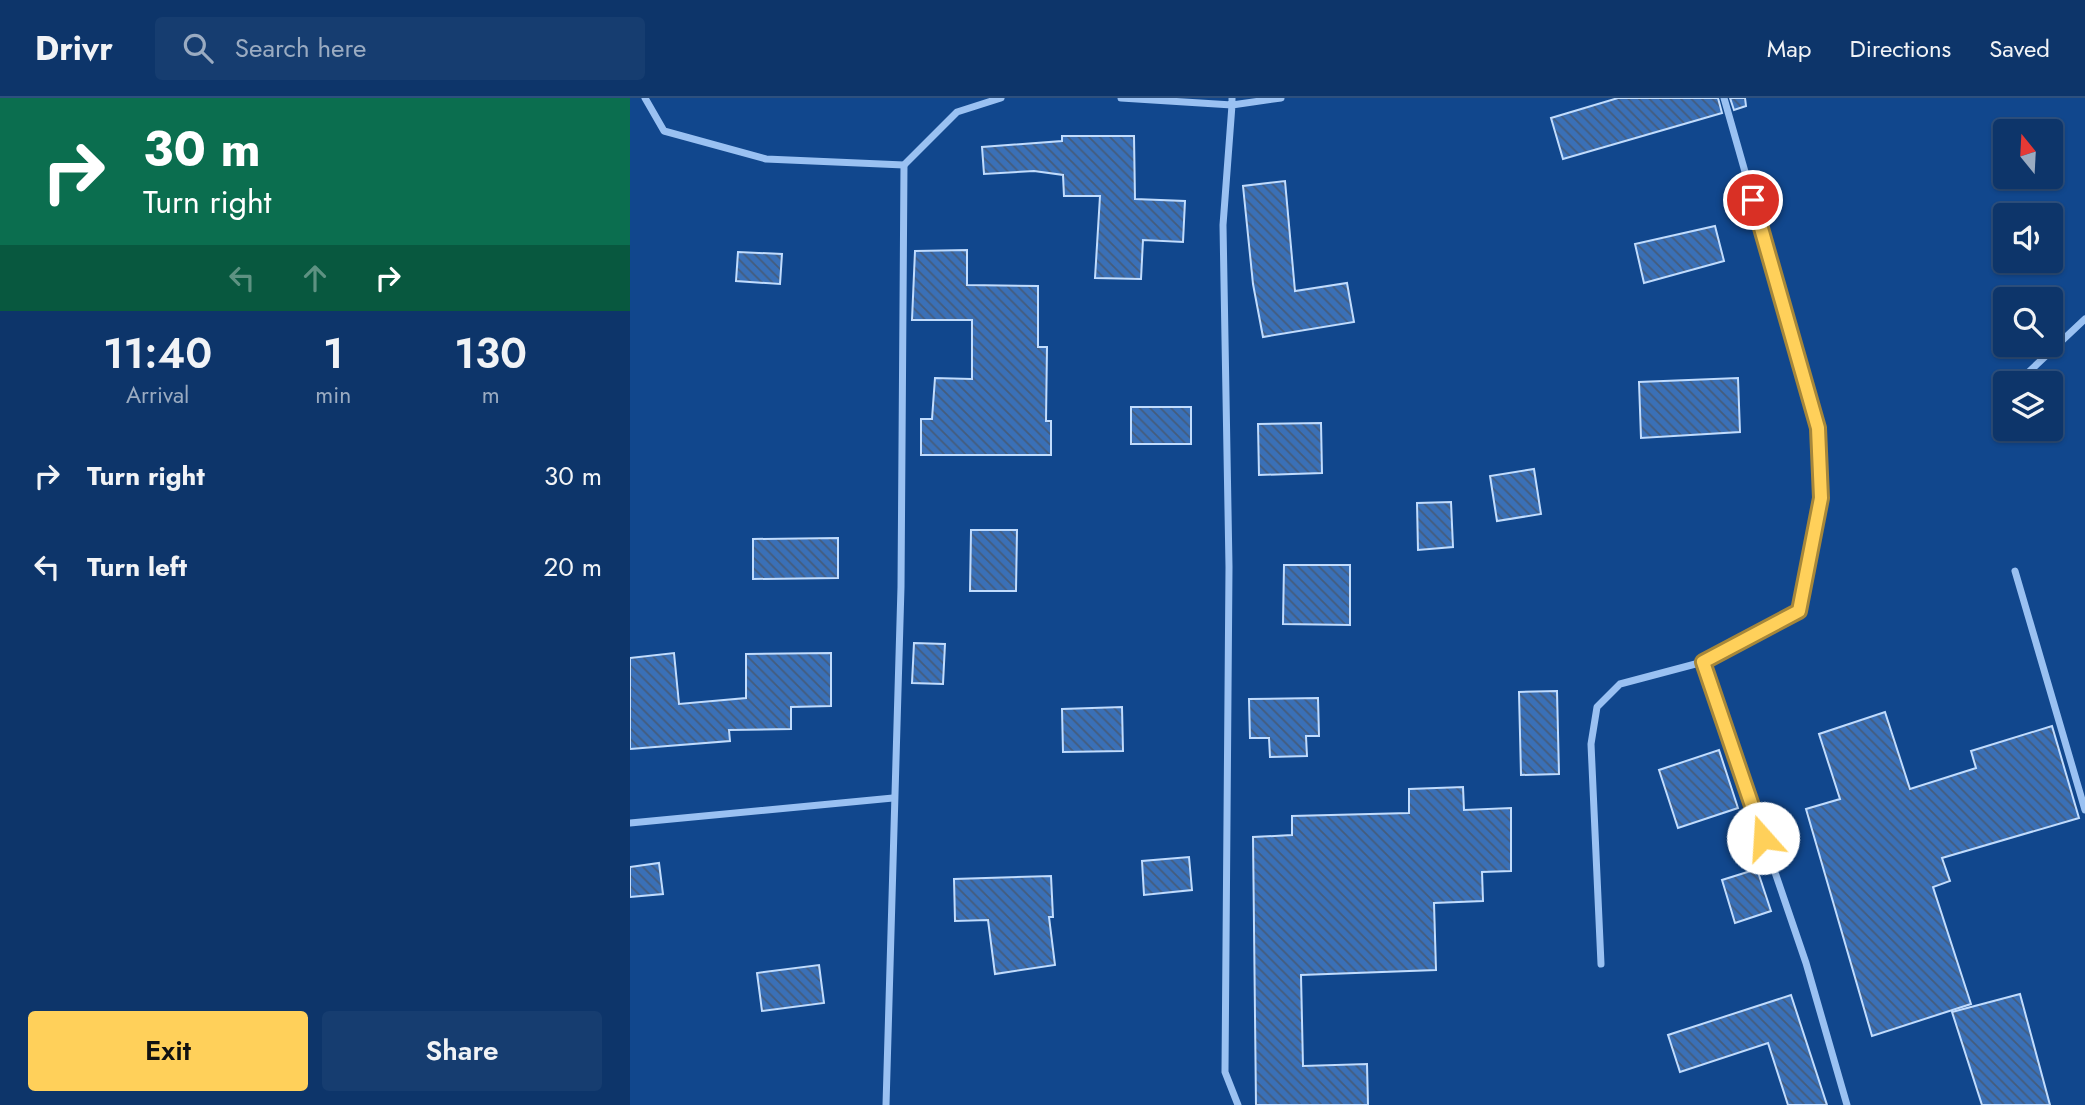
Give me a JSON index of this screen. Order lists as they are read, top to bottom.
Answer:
{
  "north": "top",
  "page": {
    "header": "Drivr",
    "search": "Search here",
    "nav": ["Map", "Directions", "Saved"],
    "turn": ["30 m", "Turn right"],
    "eta": [
      "11:40",
      "Arrival",
      "1",
      "min",
      "130",
      "m"
    ],
    "list": [
      {
        "name": "Turn right",
        "value": "30 m"
      },
      {
        "name": "Turn left",
        "value": "20 m"
      }
    ],
    "buttons": ["Exit", "Share"]
  }
}
